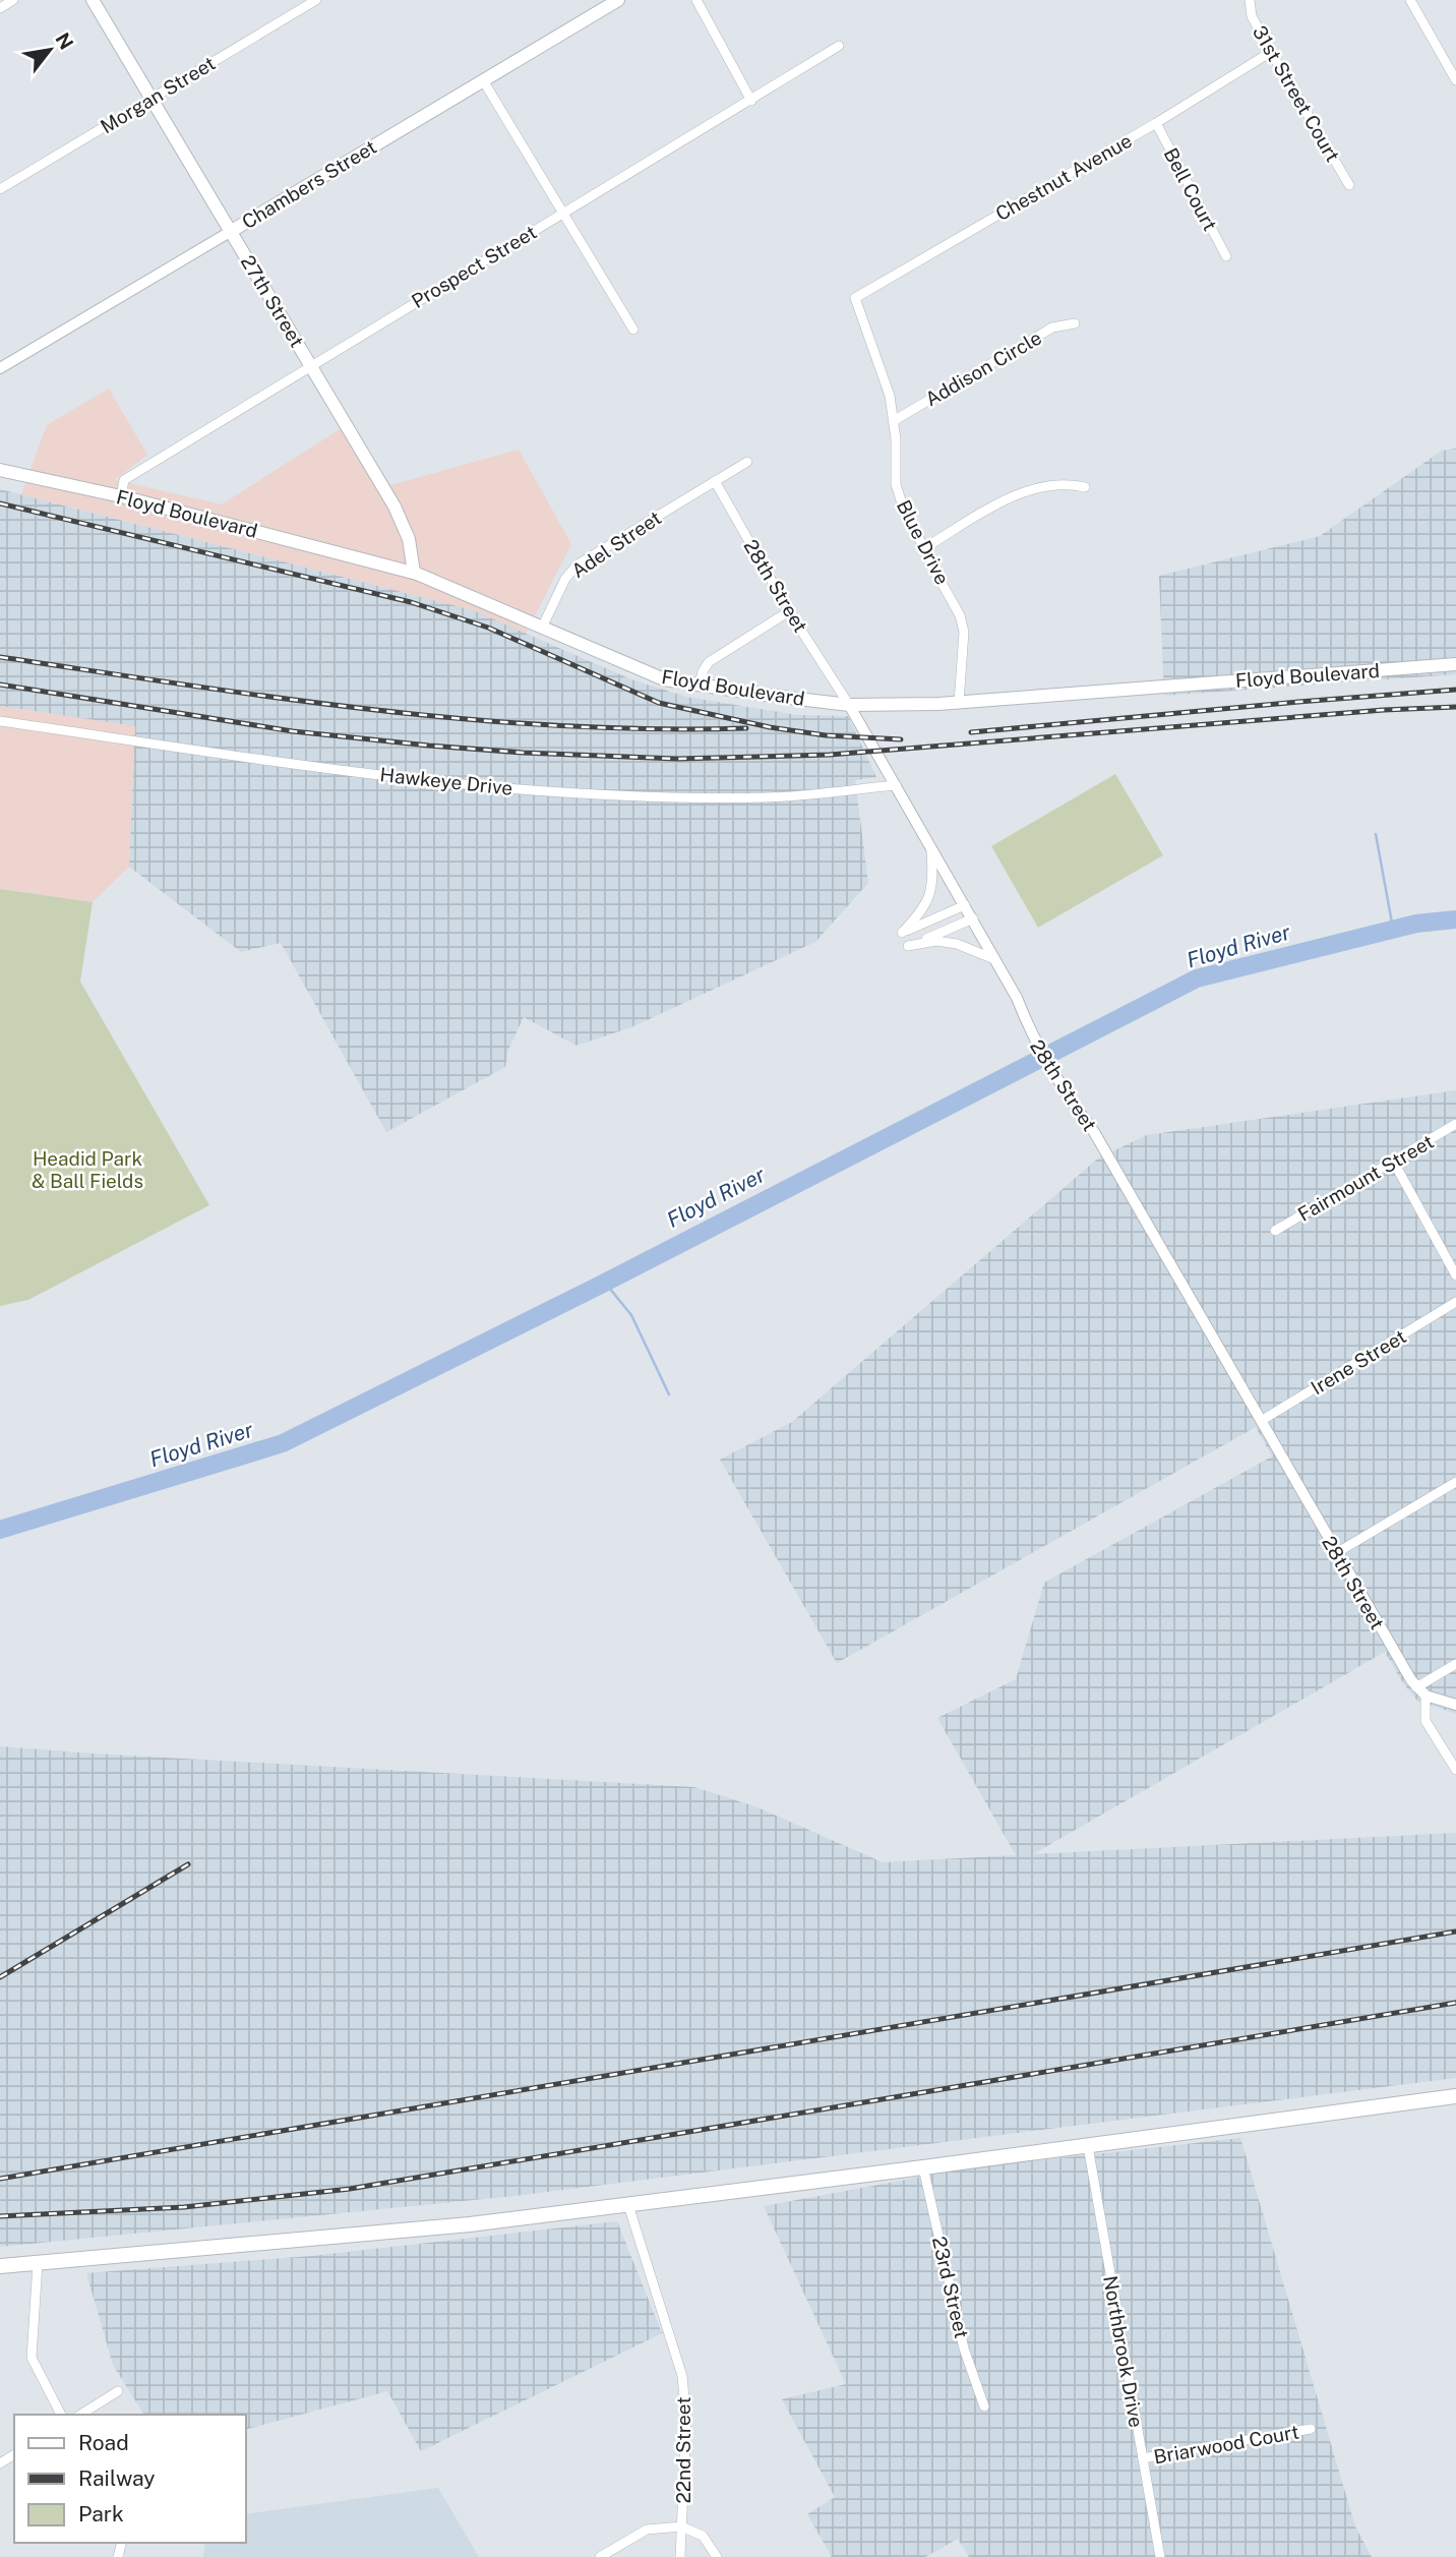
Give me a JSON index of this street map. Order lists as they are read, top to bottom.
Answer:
{
  "streets": {
    "main road": ["Chambers Street", "27th Street", "Floyd Boulevard"],
    "street": [
      "31st Street Court",
      "Morgan Street",
      "Chestnut Avenue",
      "Bell Court",
      "Prospect Street",
      "Addison Circle",
      "Blue Drive",
      "Adel Street",
      "28th Street",
      "Hawkeye Drive",
      "Fairmount Street",
      "Irene Street",
      "23rd Street",
      "Northbrook Drive",
      "Briarwood Court",
      "22nd Street"
    ]
  },
  "crossings": [
    ["31st Street Court", "Chestnut Avenue"],
    ["Morgan Street", "27th Street"],
    ["Chestnut Avenue", "Bell Court"],
    ["Chestnut Avenue", "Blue Drive"],
    ["Chambers Street", "27th Street"],
    ["Prospect Street", "27th Street"],
    ["Prospect Street", "Floyd Boulevard"],
    ["27th Street", "Floyd Boulevard"],
    ["Addison Circle", "Blue Drive"],
    ["Floyd Boulevard", "Blue Drive"],
    ["Floyd Boulevard", "Adel Street"],
    ["Floyd Boulevard", "28th Street"],
    ["Adel Street", "28th Street"],
    ["28th Street", "Hawkeye Drive"],
    ["28th Street", "Irene Street"],
    ["Northbrook Drive", "Briarwood Court"]
  ],
  "water": ["Floyd River"],
  "parks": ["Headid Park & Ball Fields"],
  "legend": ["Road", "Railway", "Park"],
  "north": "top right"
}
